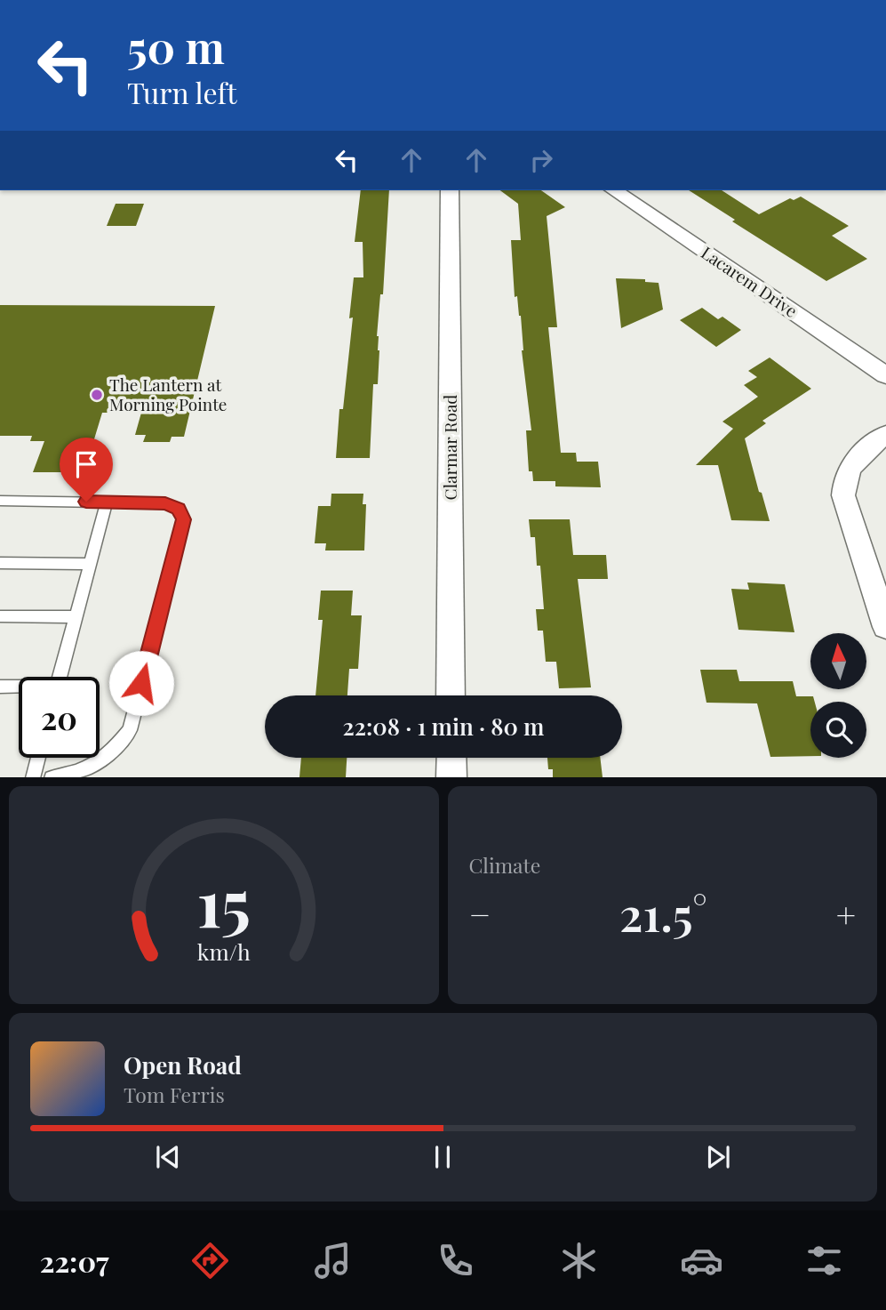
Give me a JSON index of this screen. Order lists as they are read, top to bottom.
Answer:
{
  "streets": {
    "street": ["Lacarem Drive", "Clarmar Road"]
  },
  "places": ["The Lantern at Morning Pointe"],
  "north": "top",
  "page": {
    "turn": ["50 m", "Turn left"],
    "limit": "20",
    "trip": "22:08 · 1 min · 80 m",
    "tile": "Climate",
    "heat": ["−", "21.5°", "+"],
    "song": ["Open Road", "Tom Ferris"],
    "tabs": "22:07",
    "gauge": ["15", "km/h"]
  }
}
